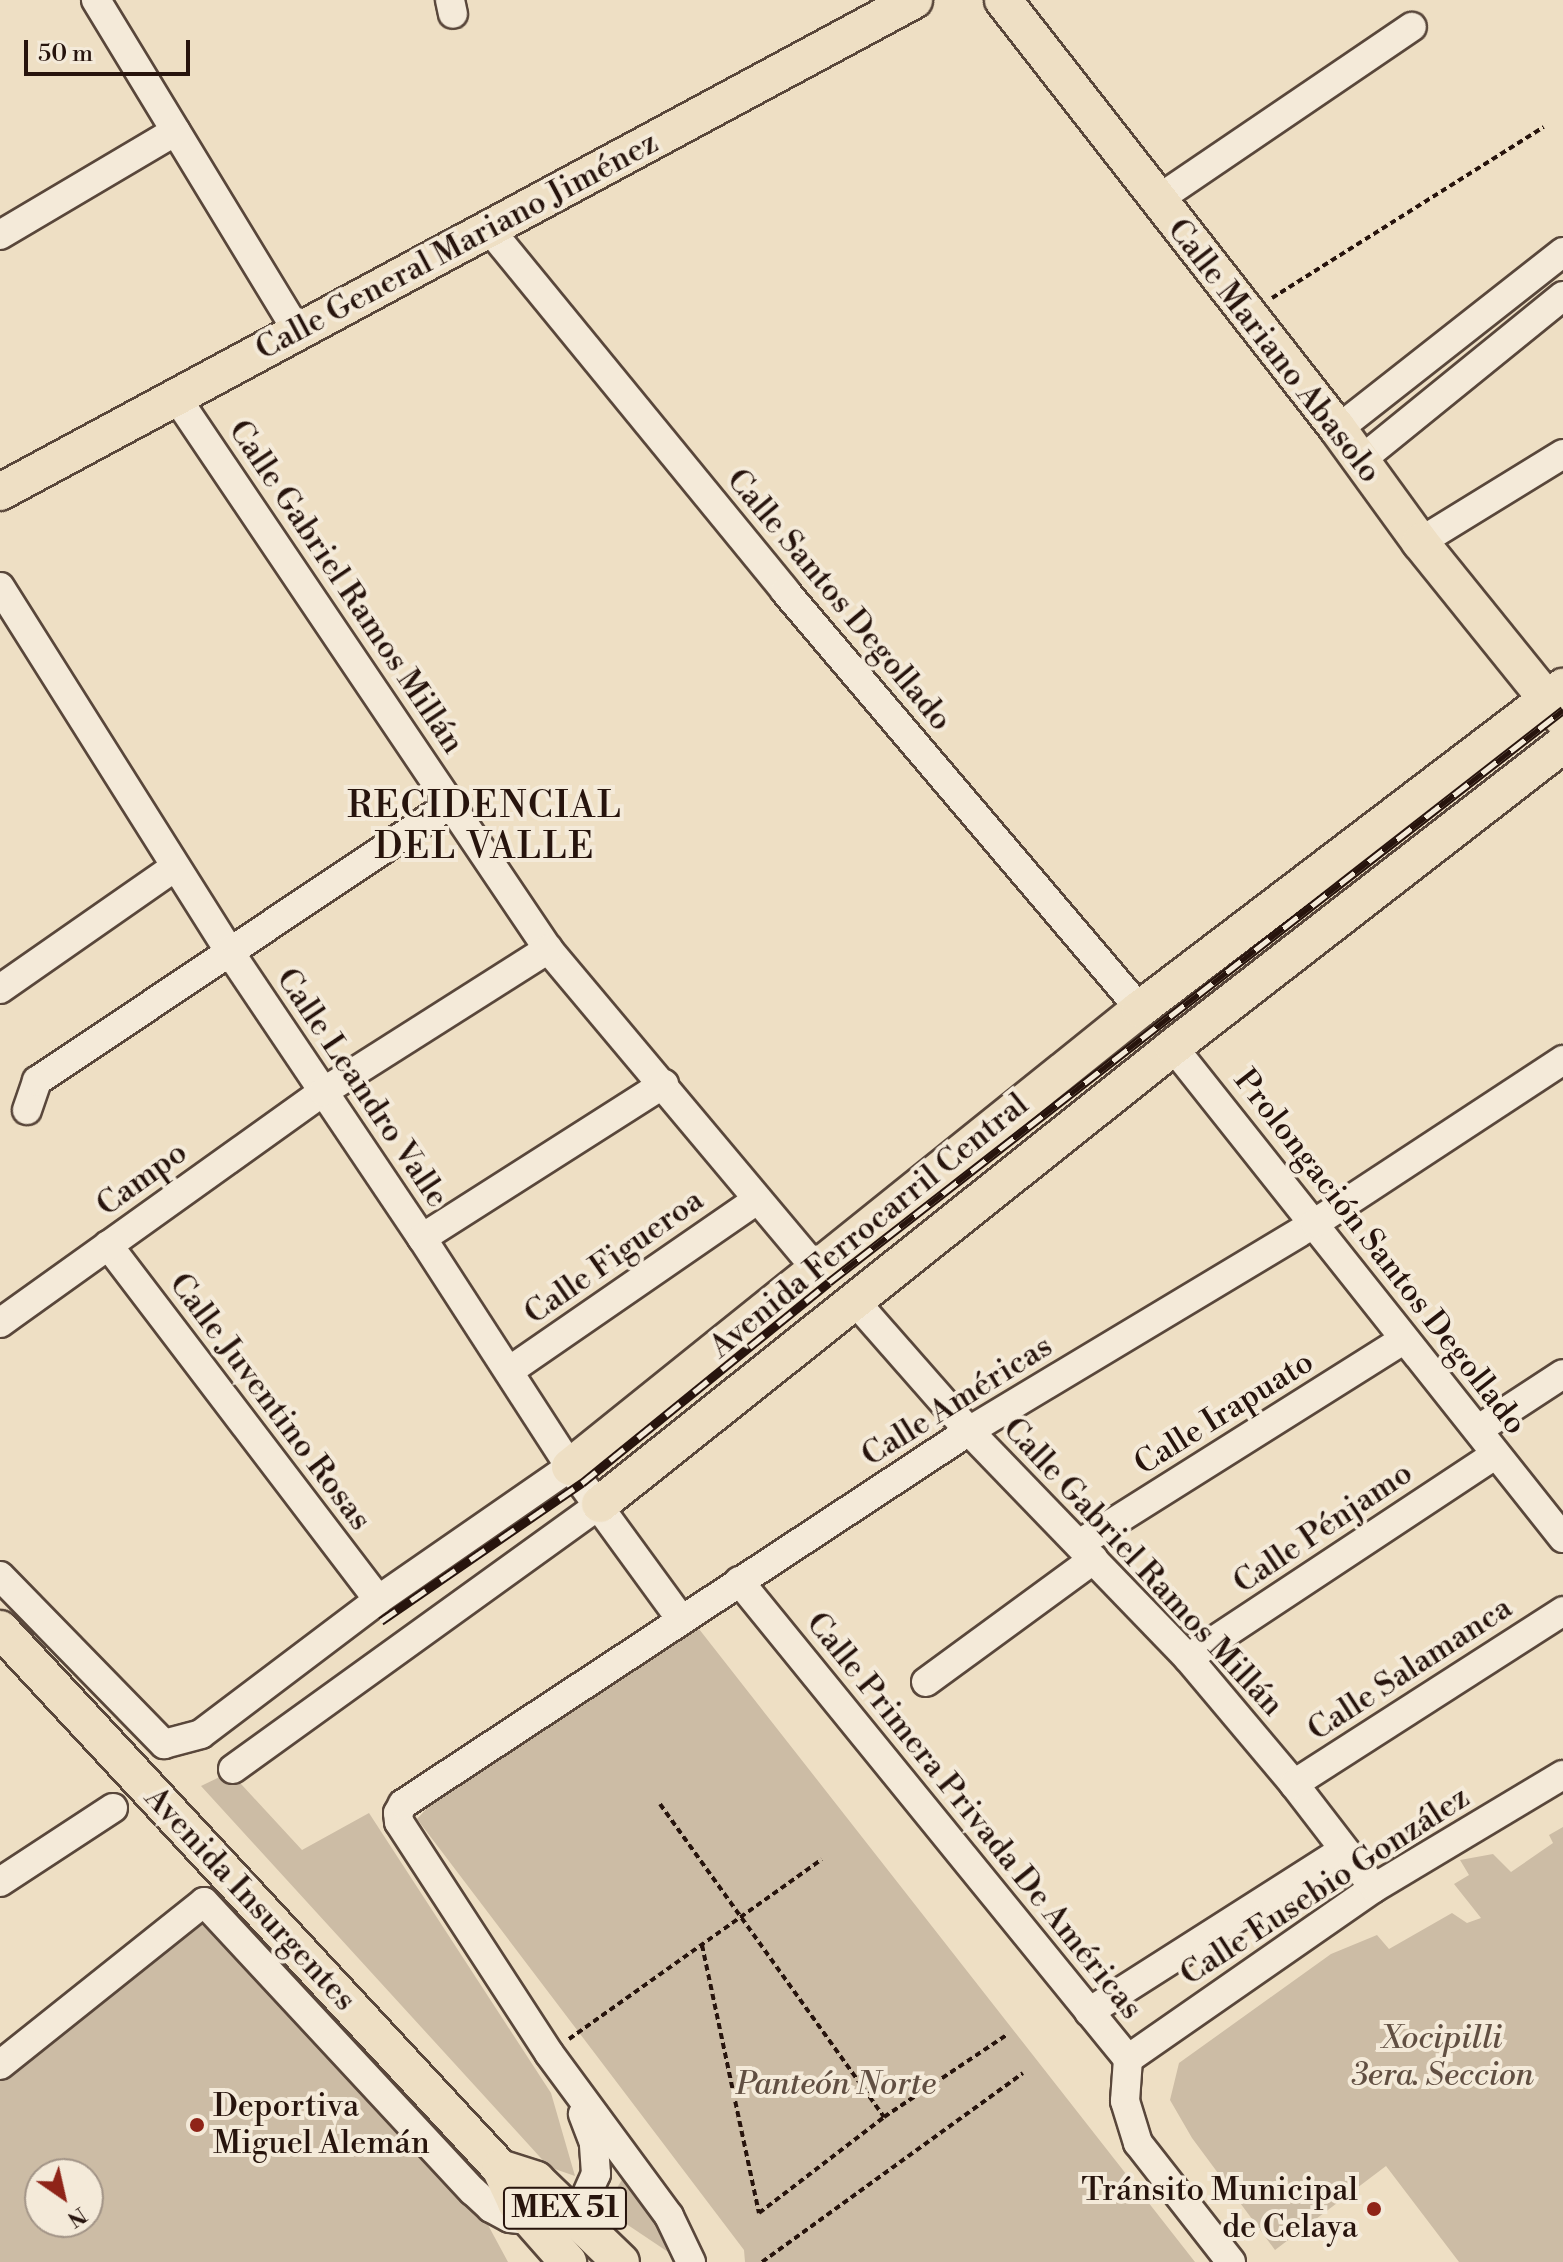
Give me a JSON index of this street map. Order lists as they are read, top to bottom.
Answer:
{
  "streets": {
    "main road": [
      "Calle General Mariano Jiménez",
      "Calle Mariano Abasolo",
      "Avenida Ferrocarril Central",
      "Avenida Insurgentes",
      "MEX 51"
    ],
    "street": [
      "Calle Gabriel Ramos Millán",
      "Calle Santos Degollado",
      "Calle Leandro Valle",
      "Campo",
      "Prolongación Santos Degollado",
      "Calle Figueroa",
      "Calle Américas",
      "Calle Juventino Rosas",
      "Calle Irapuato",
      "Calle Pénjamo",
      "Calle Salamanca",
      "Calle Primera Privada De Américas",
      "Calle Eusebio González"
    ]
  },
  "crossings": [
    ["Calle General Mariano Jiménez", "Calle Gabriel Ramos Millán"],
    ["Calle General Mariano Jiménez", "Calle Santos Degollado"],
    ["Calle Mariano Abasolo", "Avenida Ferrocarril Central"],
    ["Calle Gabriel Ramos Millán", "Campo"],
    ["Calle Gabriel Ramos Millán", "Avenida Ferrocarril Central"],
    ["Calle Gabriel Ramos Millán", "Calle Figueroa"],
    ["Calle Gabriel Ramos Millán", "Calle Américas"],
    ["Calle Gabriel Ramos Millán", "Calle Irapuato"],
    ["Calle Gabriel Ramos Millán", "Calle Pénjamo"],
    ["Calle Gabriel Ramos Millán", "Calle Salamanca"],
    ["Calle Gabriel Ramos Millán", "Calle Eusebio González"],
    ["Calle Santos Degollado", "Avenida Ferrocarril Central"],
    ["Calle Leandro Valle", "Campo"],
    ["Calle Leandro Valle", "Avenida Ferrocarril Central"],
    ["Calle Leandro Valle", "Calle Figueroa"],
    ["Calle Leandro Valle", "Calle Américas"],
    ["Campo", "Calle Juventino Rosas"],
    ["Avenida Ferrocarril Central", "Prolongación Santos Degollado"],
    ["Avenida Ferrocarril Central", "Calle Juventino Rosas"],
    ["Prolongación Santos Degollado", "Calle Américas"],
    ["Prolongación Santos Degollado", "Calle Irapuato"],
    ["Prolongación Santos Degollado", "Calle Pénjamo"],
    ["Calle Américas", "Calle Primera Privada De Américas"],
    ["Calle Primera Privada De Américas", "Calle Eusebio González"],
    ["Avenida Insurgentes", "MEX 51"]
  ],
  "districts": ["RECIDENCIAL DEL VALLE"],
  "parks": ["Xocipilli 3era. Seccion", "Panteón Norte"],
  "places": ["Deportiva Miguel Alemán", "Tránsito Municipal de Celaya"],
  "scale_bar": "50 m",
  "north": "bottom right"
}
